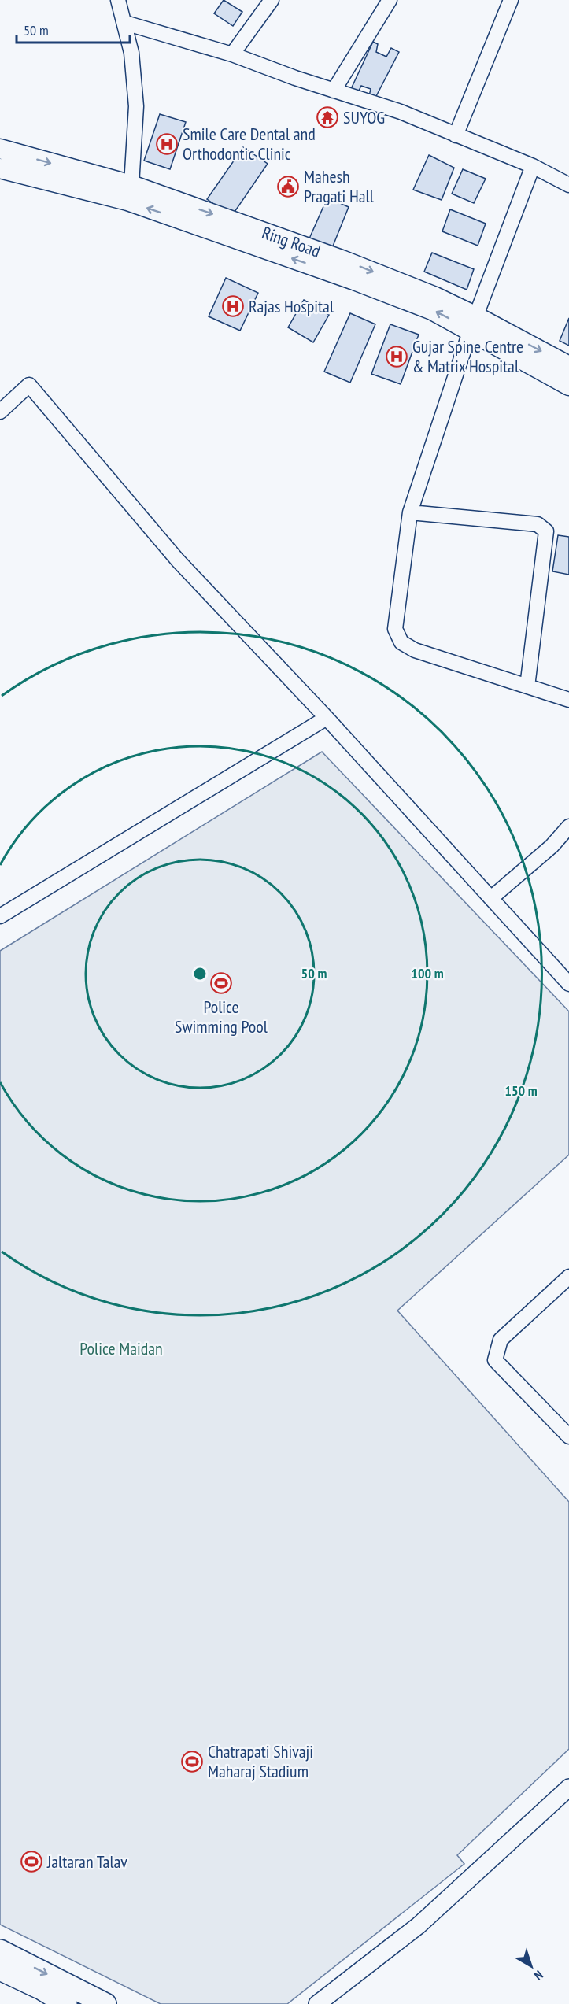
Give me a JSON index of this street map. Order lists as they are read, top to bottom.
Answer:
{
  "streets": {
    "main road": ["Ring Road"]
  },
  "parks": ["Police Maidan"],
  "places": {
    "temple": ["SUYOG"],
    "hospital": ["Smile Care Dental and Orthodontic Clinic", "Rajas Hospital", "Gujar Spine Centre & Matrix Hospital"],
    "public building": ["Mahesh Pragati Hall"],
    "sports": ["Police Swimming Pool", "Chatrapati Shivaji Maharaj Stadium", "Jaltaran Talav"]
  },
  "scale_bar": "50 m",
  "north": "bottom right",
  "rings": ["50 m", "100 m", "150 m"]
}
